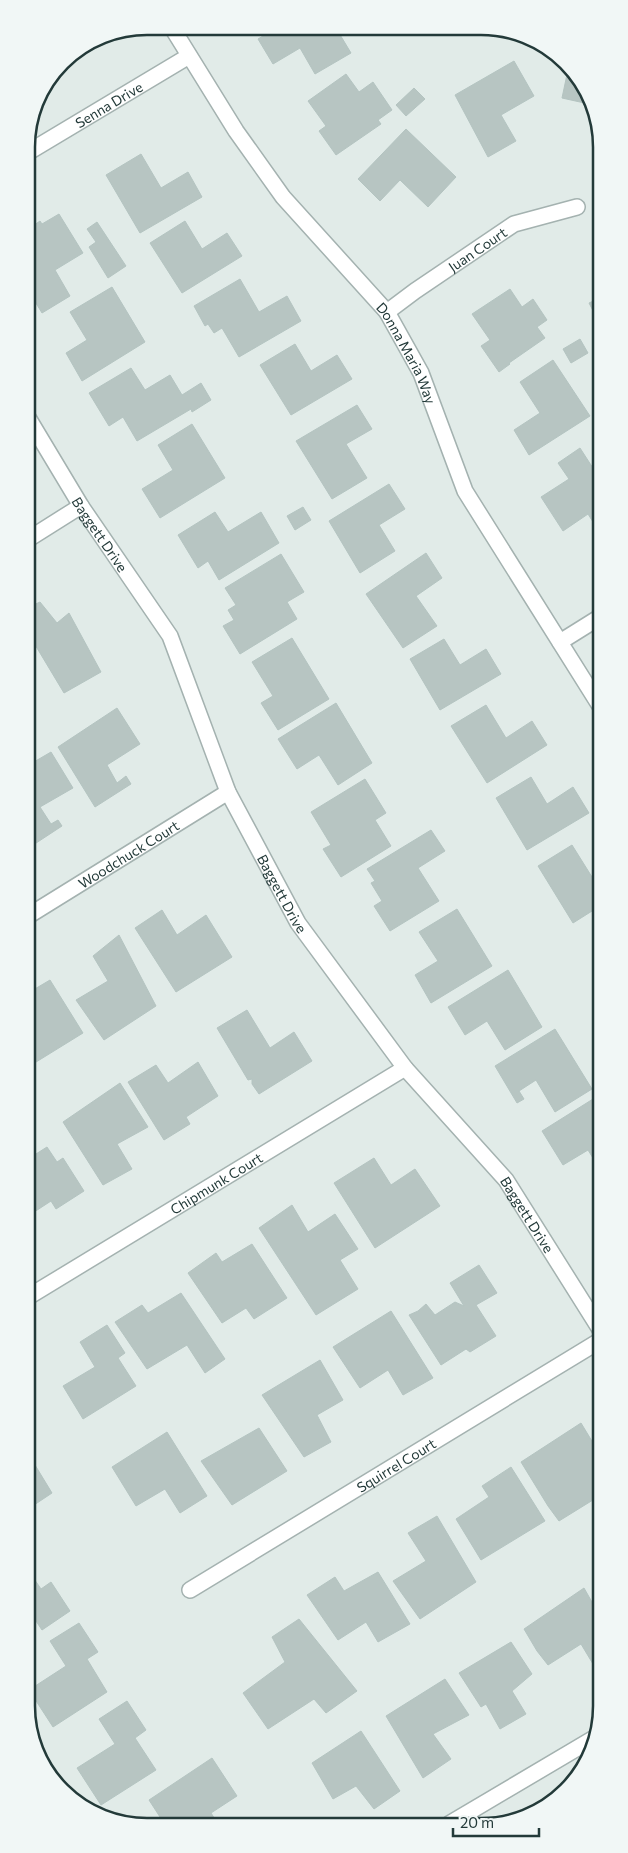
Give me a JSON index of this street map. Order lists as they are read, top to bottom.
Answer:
{
  "streets": {
    "street": [
      "Senna Drive",
      "Juan Court",
      "Donna Maria Way",
      "Baggett Drive",
      "Woodchuck Court",
      "Chipmunk Court",
      "Squirrel Court"
    ]
  },
  "crossings": [
    ["Senna Drive", "Donna Maria Way"],
    ["Juan Court", "Donna Maria Way"],
    ["Baggett Drive", "Woodchuck Court"],
    ["Baggett Drive", "Chipmunk Court"]
  ],
  "scale_bar": "20 m"
}
